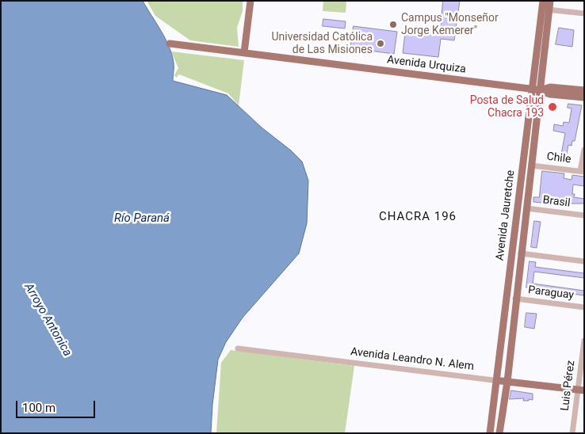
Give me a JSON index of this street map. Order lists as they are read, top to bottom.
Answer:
{
  "streets": {
    "main road": ["Avenida Urquiza", "Avenida Jauretche", "Avenida Leandro N. Alem"],
    "street": [
      "Chile",
      "Brasil",
      "Paraguay",
      "Luis Pérez"
    ]
  },
  "crossings": [
    ["Avenida Urquiza", "Avenida Jauretche"],
    ["Chile", "Avenida Jauretche"],
    ["Brasil", "Avenida Jauretche"],
    ["Avenida Jauretche", "Paraguay"],
    ["Avenida Jauretche", "Avenida Leandro N. Alem"],
    ["Avenida Leandro N. Alem", "Luis Pérez"]
  ],
  "districts": ["CHACRA 196"],
  "water": ["Río Paraná", "Arroyo Antonica"],
  "places": ["Campus \"Monseñor Jorge Kemerer\"", "Universidad Católica de Las Misiones", "Posta de Salud Chacra 193"],
  "scale_bar": "100 m"
}
